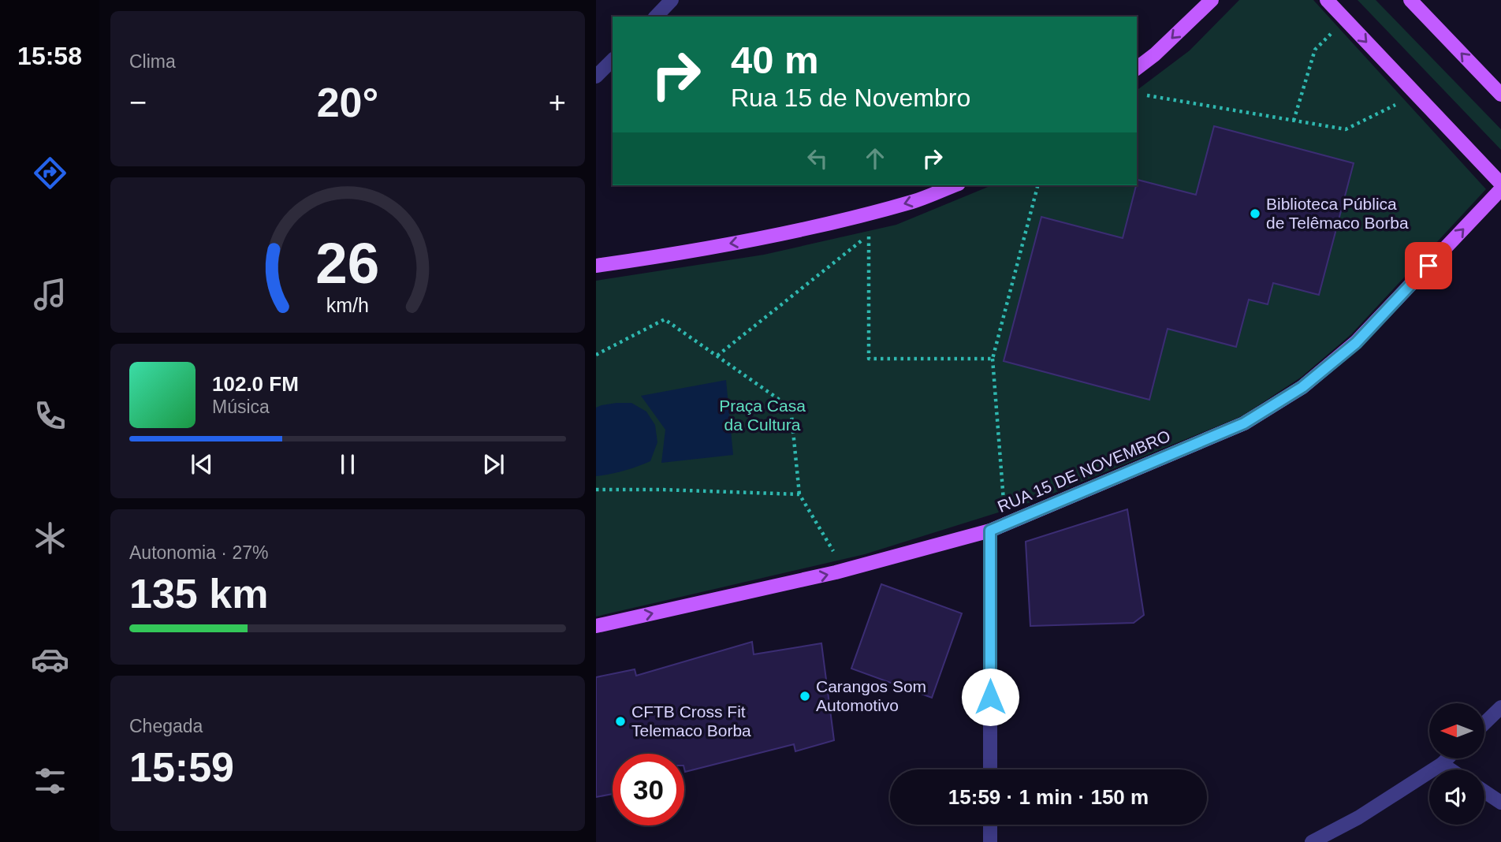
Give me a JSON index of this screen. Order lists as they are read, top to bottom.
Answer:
{
  "streets": {
    "main road": ["RUA 15 DE NOVEMBRO"]
  },
  "one_way": ["RUA 15 DE NOVEMBRO"],
  "parks": ["Praça Casa da Cultura"],
  "places": ["Biblioteca Pública de Telêmaco Borba", "Carangos Som Automotivo", "CFTB Cross Fit Telemaco Borba"],
  "north": "left",
  "page": {
    "tabs": "15:58",
    "tile": [
      "Clima",
      ["Autonomia · 27%", "135 km"],
      ["Chegada", "15:59"]
    ],
    "turn": ["40 m", "Rua 15 de Novembro"],
    "heat": ["−", "20°", "+"],
    "song": ["102.0 FM", "Música"],
    "limit": "30",
    "trip": "15:59 · 1 min · 150 m",
    "gauge": ["26", "km/h"]
  }
}
